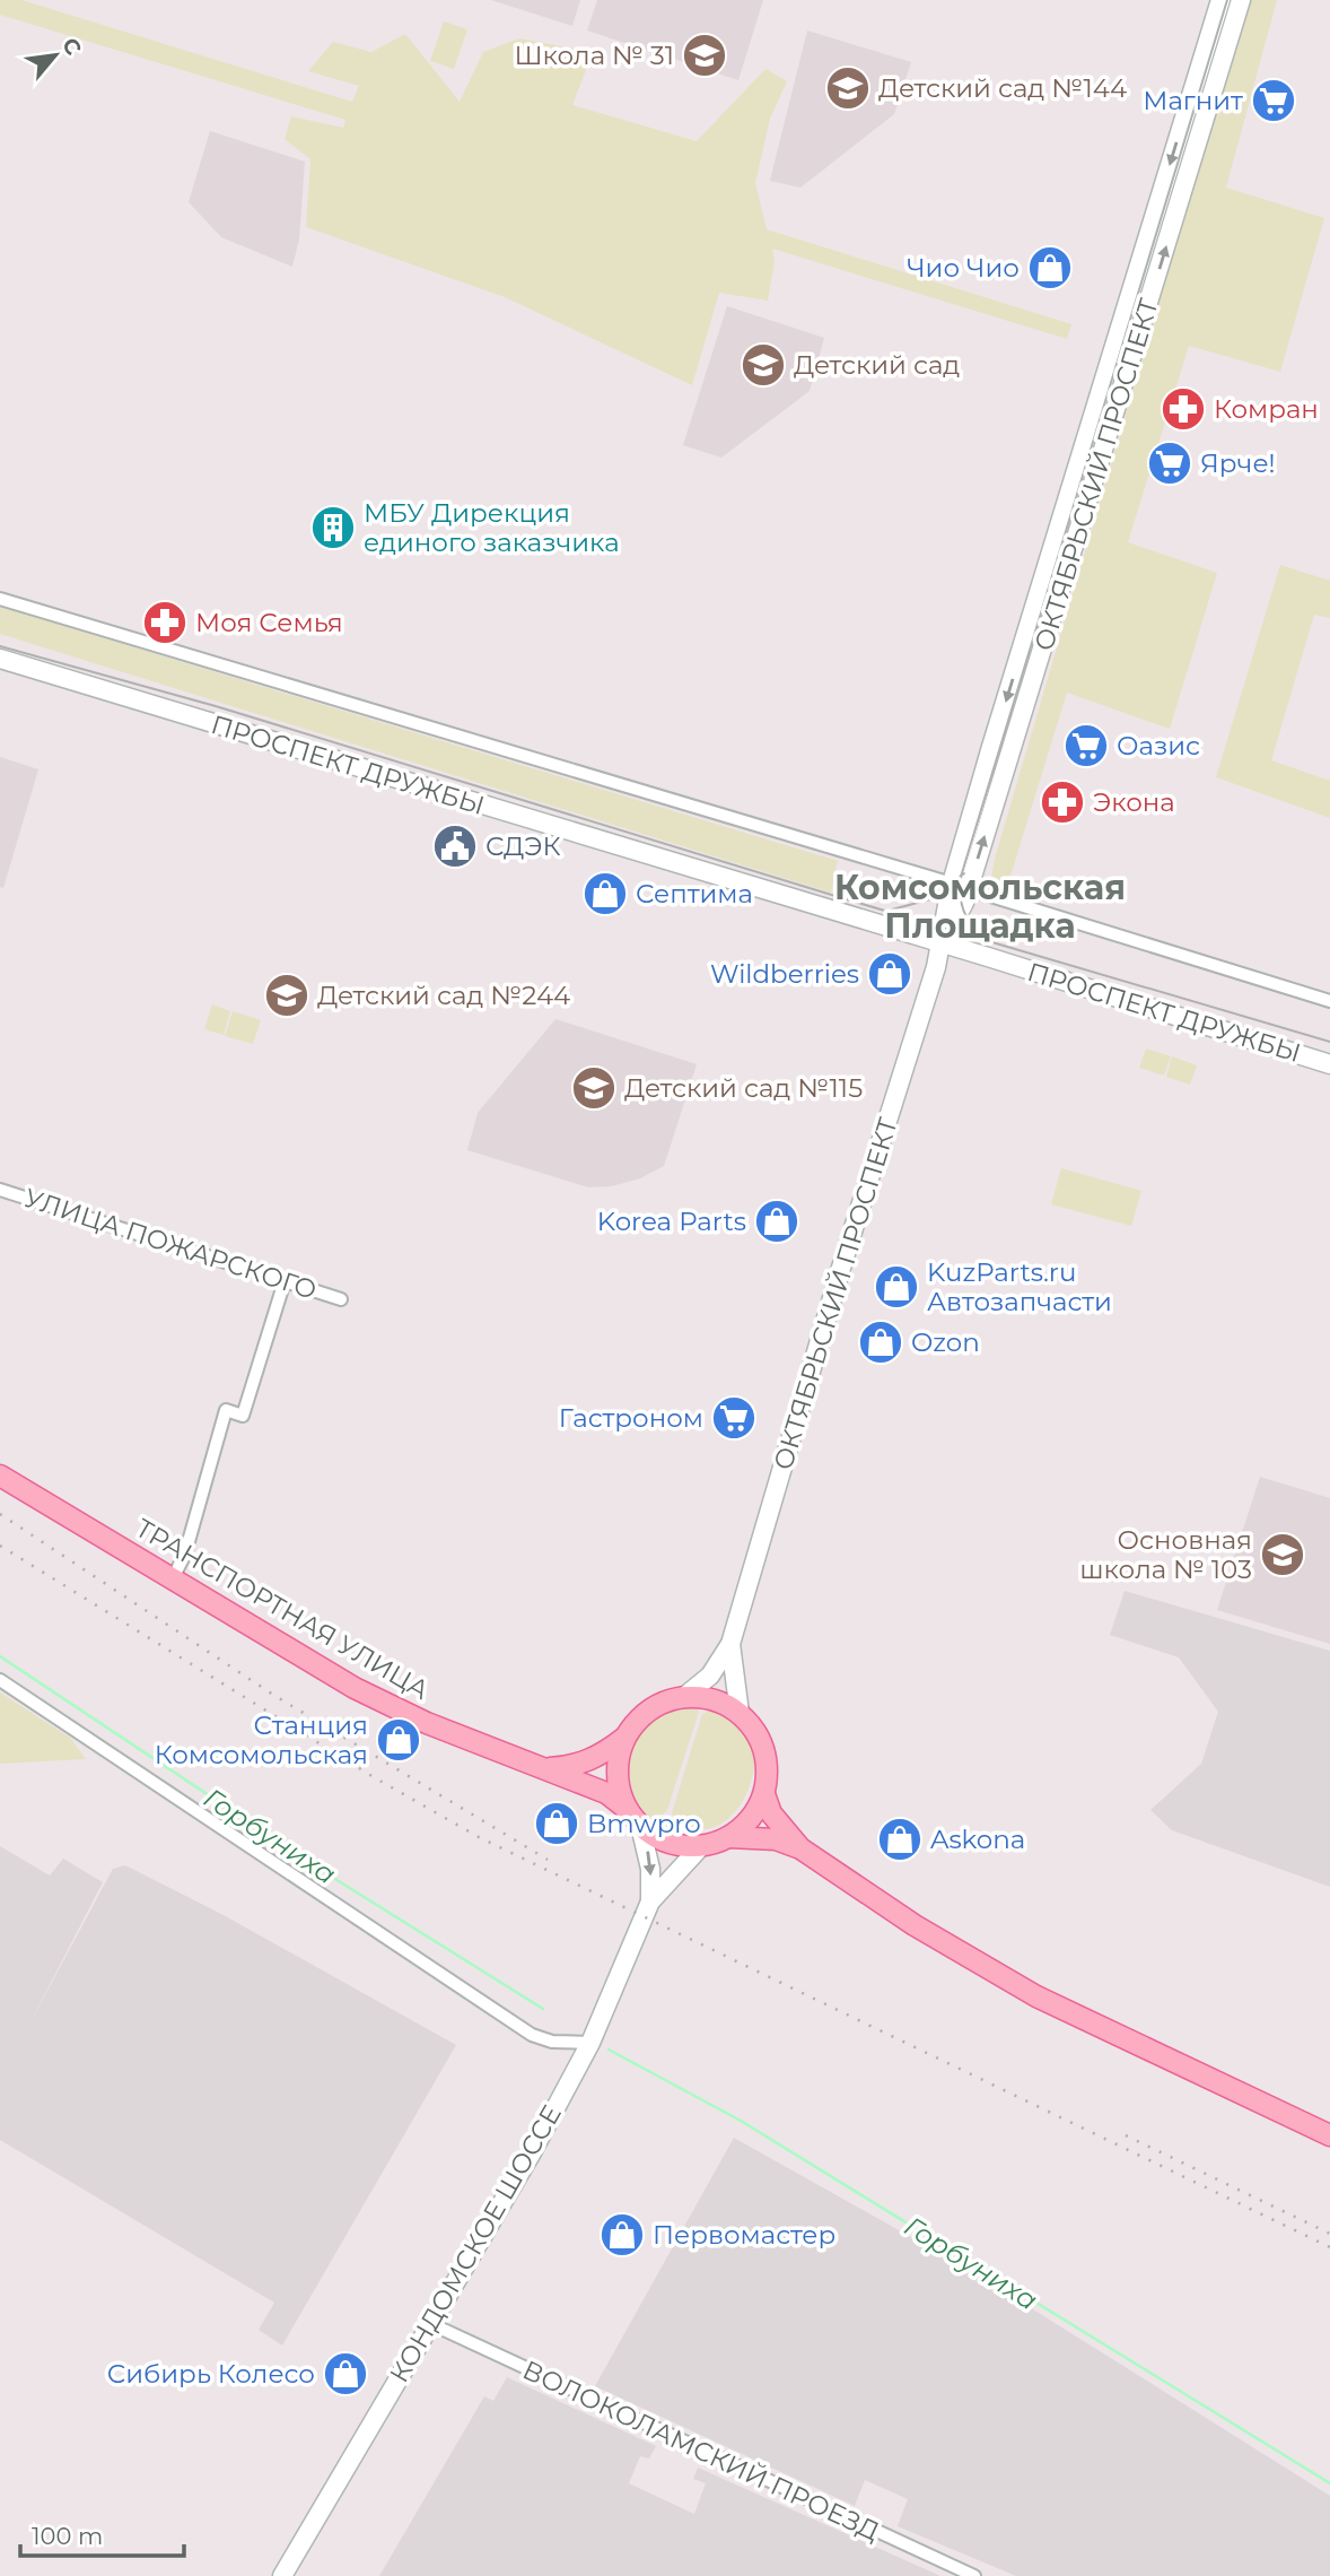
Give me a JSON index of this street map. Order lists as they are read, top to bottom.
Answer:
{
  "streets": {
    "main road": [
      "ОКТЯБРЬСКИЙ ПРОСПЕКТ",
      "ПРОСПЕКТ ДРУЖБЫ",
      "ТРАНСПОРТНАЯ УЛИЦА",
      "КОНДОМСКОЕ ШОССЕ"
    ],
    "street": ["УЛИЦА ПОЖАРСКОГО", "ВОЛОКОЛАМСКИЙ ПРОЕЗД"]
  },
  "crossings": [
    ["ОКТЯБРЬСКИЙ ПРОСПЕКТ", "ПРОСПЕКТ ДРУЖБЫ"],
    ["ОКТЯБРЬСКИЙ ПРОСПЕКТ", "ТРАНСПОРТНАЯ УЛИЦА"],
    ["ОКТЯБРЬСКИЙ ПРОСПЕКТ", "КОНДОМСКОЕ ШОССЕ"],
    ["ТРАНСПОРТНАЯ УЛИЦА", "КОНДОМСКОЕ ШОССЕ"],
    ["КОНДОМСКОЕ ШОССЕ", "ВОЛОКОЛАМСКИЙ ПРОЕЗД"]
  ],
  "districts": ["Комсомольская Площадка"],
  "water": ["Горбуниха"],
  "places": {
    "school or university": [
      "Школа № 31",
      "Детский сад №144",
      "Детский сад",
      "Детский сад №244",
      "Детский сад №115",
      "Основная школа № 103"
    ],
    "supermarket": [
      "Магнит",
      "Ярче!",
      "Оазис",
      "Гастроном"
    ],
    "shop": [
      "Чио Чио",
      "Септима",
      "Wildberries",
      "Korea Parts",
      "KuzParts.ru Автозапчасти",
      "Ozon",
      "Станция Комсомольская",
      "Bmwpro",
      "Askona",
      "Первомастер",
      "Сибирь Колесо"
    ],
    "pharmacy": ["Комран", "Моя Семья", "Экона"],
    "building": ["МБУ Дирекция единого заказчика"],
    "public building": ["СДЭК"]
  },
  "scale_bar": "100 m",
  "north": "top right"
}
